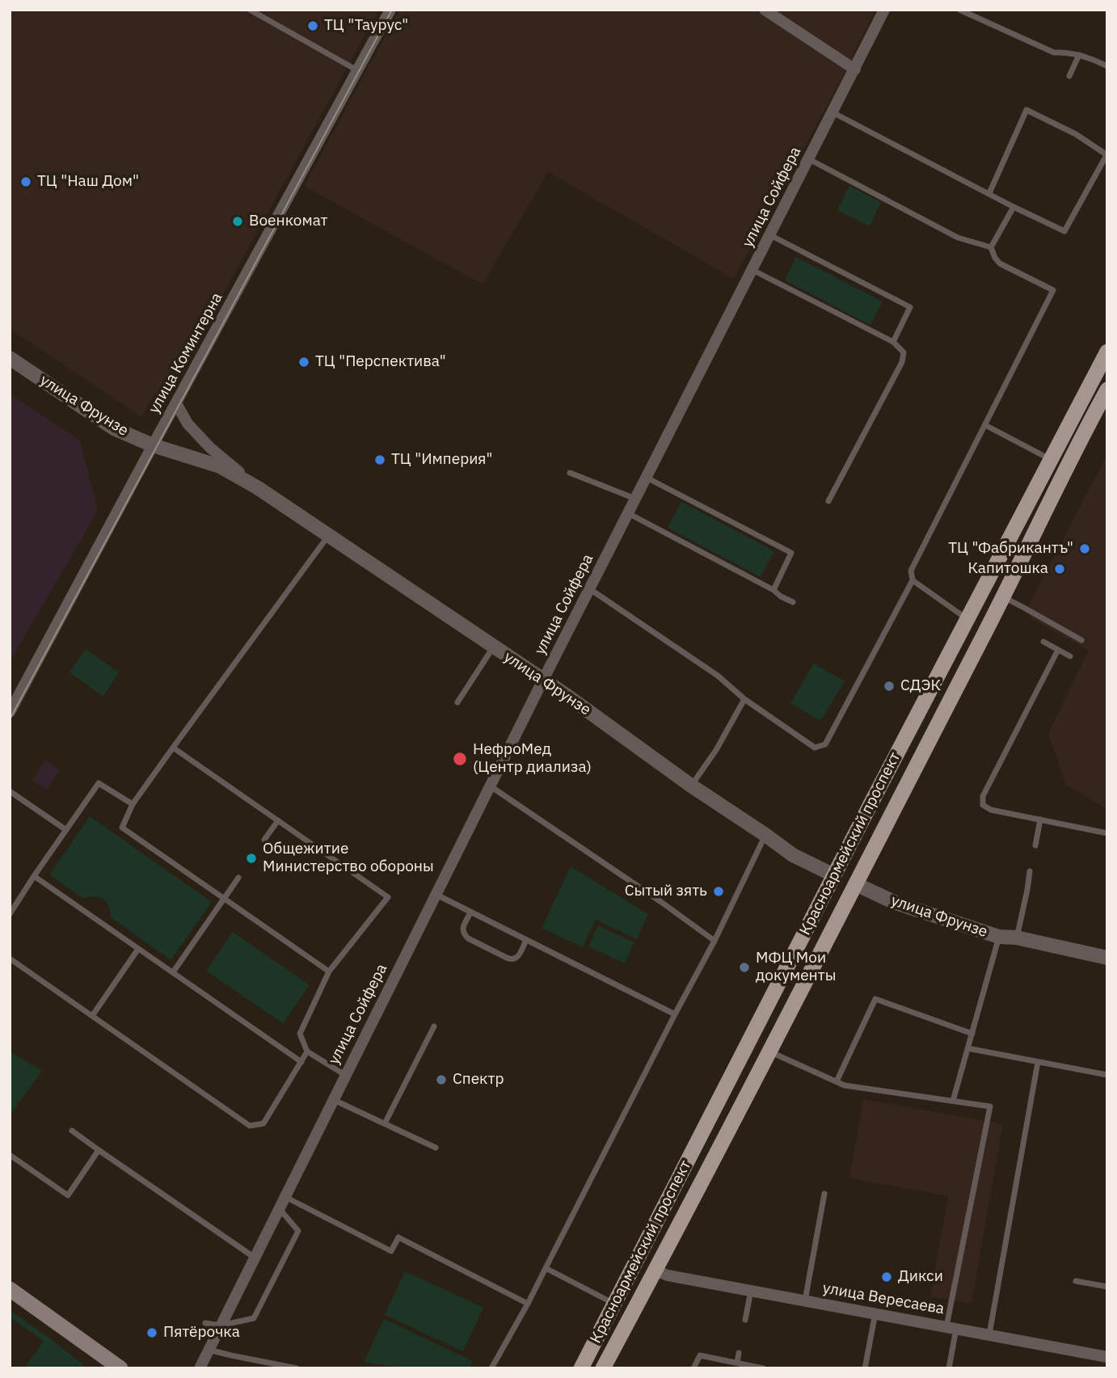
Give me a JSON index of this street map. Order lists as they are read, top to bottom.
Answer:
{
  "streets": {
    "main road": ["улица Фрунзе", "Красноармейский проспект"],
    "street": ["улица Сойфера", "улица Коминтерна", "улица Вересаева"]
  },
  "crossings": [
    ["улица Сойфера", "улица Фрунзе"],
    ["улица Коминтерна", "улица Фрунзе"],
    ["улица Фрунзе", "Красноармейский проспект"],
    ["Красноармейский проспект", "улица Вересаева"]
  ],
  "places": [
    "ТЦ \"Таурус\"",
    "ТЦ \"Наш Дом\"",
    "Военкомат",
    "ТЦ \"Перспектива\"",
    "ТЦ \"Империя\"",
    "ТЦ \"Фабрикантъ\"",
    "Капитошка",
    "СДЭК",
    "НефроМед (Центр диализа)",
    "Общежитие Министерство обороны",
    "Сытый зять",
    "МФЦ Мои документы",
    "Спектр",
    "Дикси",
    "Пятёрочка"
  ]
}
